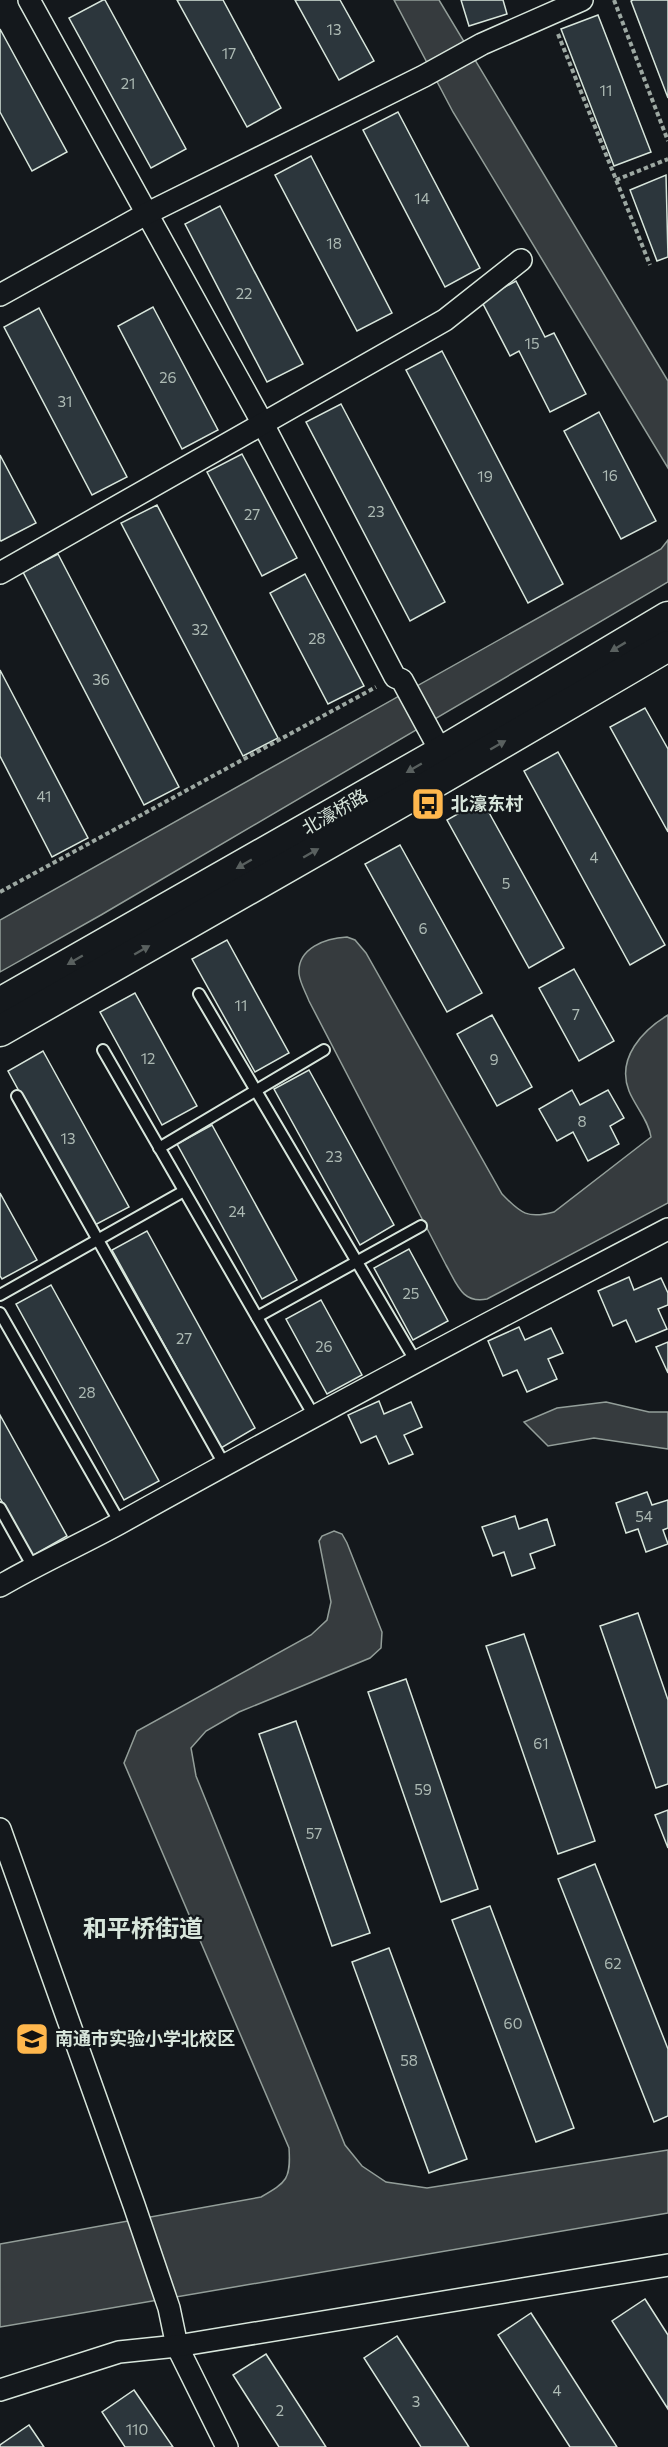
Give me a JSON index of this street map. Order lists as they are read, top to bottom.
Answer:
{
  "streets": {
    "main road": ["北濠桥路"]
  },
  "districts": ["和平桥街道"],
  "places": {
    "bus stop": ["北濠东村"],
    "school or university": ["南通市实验小学北校区"]
  },
  "house_numbers": [
    "13",
    "17",
    "21",
    "11",
    "14",
    "18",
    "22",
    "15",
    "26",
    "31",
    "16",
    "19",
    "23",
    "27",
    "32",
    "28",
    "36",
    "41",
    "4",
    "5",
    "6",
    "11",
    "7",
    "12",
    "9",
    "8",
    "13",
    "23",
    "24",
    "25",
    "27",
    "26",
    "28",
    "54",
    "61",
    "59",
    "57",
    "62",
    "60",
    "58",
    "4",
    "3",
    "2",
    "110"
  ]
}
